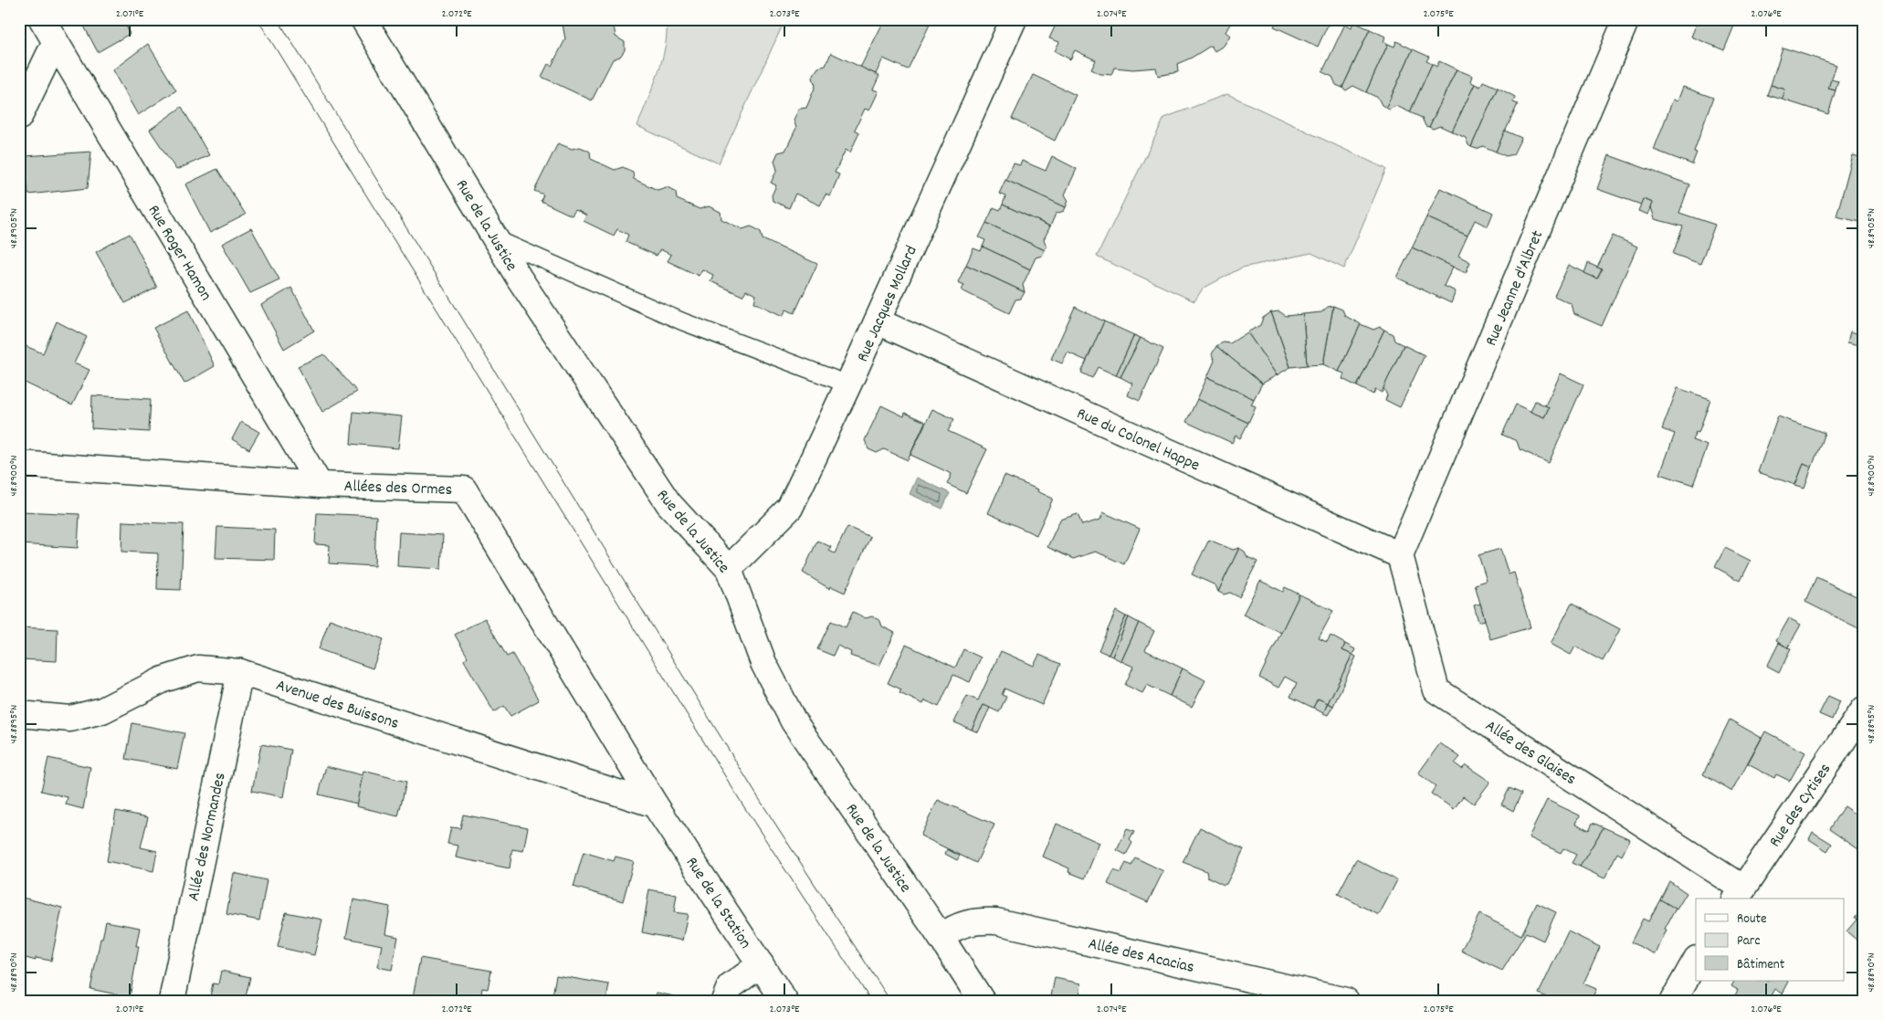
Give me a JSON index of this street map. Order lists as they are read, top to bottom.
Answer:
{
  "streets": {
    "street": [
      "Rue de la Justice",
      "Rue Roger Hamon",
      "Rue Jeanne d'Albret",
      "Rue Jacques Mollard",
      "Rue du Colonel Happe",
      "Allées des Ormes",
      "Avenue des Buissons",
      "Allée des Glaises",
      "Rue des Cytises",
      "Allée des Normandes",
      "Rue de la Station",
      "Allée des Acacias"
    ]
  },
  "crossings": [
    ["Rue de la Justice", "Rue Jacques Mollard"],
    ["Rue de la Justice", "Allée des Acacias"],
    ["Rue Roger Hamon", "Allées des Ormes"],
    ["Rue Jeanne d'Albret", "Rue du Colonel Happe"],
    ["Rue Jeanne d'Albret", "Allée des Glaises"],
    ["Rue Jacques Mollard", "Rue du Colonel Happe"],
    ["Rue du Colonel Happe", "Allée des Glaises"],
    ["Allées des Ormes", "Avenue des Buissons"],
    ["Allées des Ormes", "Rue de la Station"],
    ["Avenue des Buissons", "Allée des Normandes"],
    ["Avenue des Buissons", "Rue de la Station"],
    ["Allée des Glaises", "Rue des Cytises"]
  ],
  "legend": ["Route", "Parc", "Bâtiment"],
  "coordinates": [
    "2.071°E",
    "2.072°E",
    "2.073°E",
    "2.074°E",
    "2.075°E",
    "2.076°E",
    "48.8905°N",
    "48.8900°N",
    "48.8895°N",
    "48.8890°N"
  ]
}
